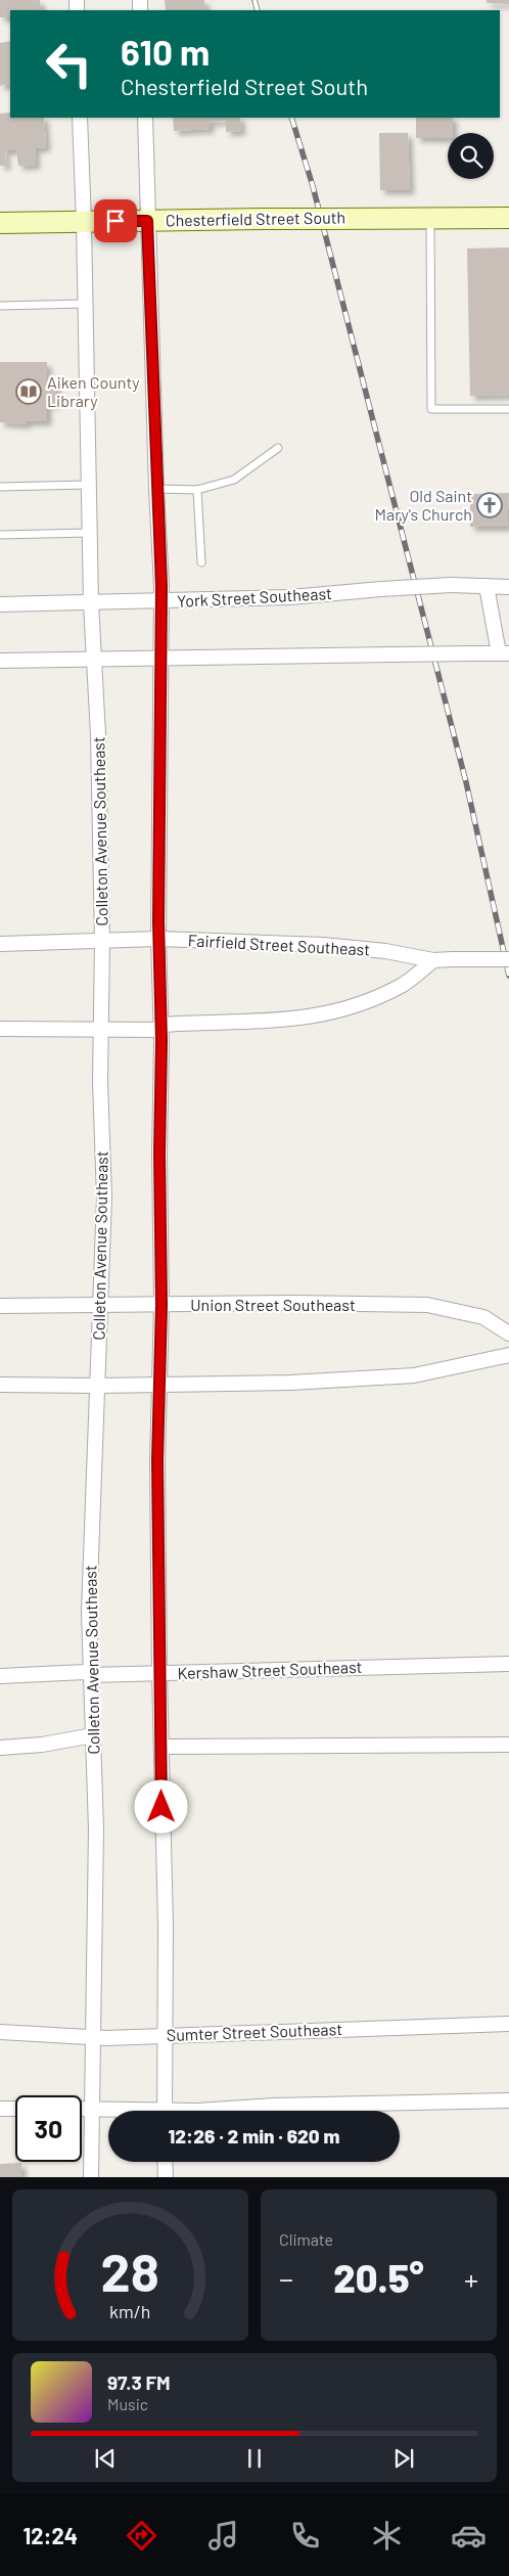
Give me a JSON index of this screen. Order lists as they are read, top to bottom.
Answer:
{
  "streets": {
    "main road": ["Chesterfield Street South"],
    "street": [
      "York Street Southeast",
      "Colleton Avenue Southeast",
      "Fairfield Street Southeast",
      "Union Street Southeast",
      "Kershaw Street Southeast",
      "Sumter Street Southeast"
    ]
  },
  "crossings": [
    ["Chesterfield Street South", "Colleton Avenue Southeast"],
    ["York Street Southeast", "Colleton Avenue Southeast"],
    ["Colleton Avenue Southeast", "Fairfield Street Southeast"],
    ["Colleton Avenue Southeast", "Union Street Southeast"],
    ["Colleton Avenue Southeast", "Kershaw Street Southeast"],
    ["Colleton Avenue Southeast", "Sumter Street Southeast"]
  ],
  "places": {
    "library": ["Aiken County Library"],
    "church": ["Old Saint Mary's Church"]
  },
  "page": {
    "turn": ["610 m", "Chesterfield Street South"],
    "limit": "30",
    "trip": "12:26 · 2 min · 620 m",
    "tile": "Climate",
    "heat": ["−", "20.5°", "+"],
    "song": ["97.3 FM", "Music"],
    "tabs": "12:24",
    "gauge": ["28", "km/h"]
  }
}
